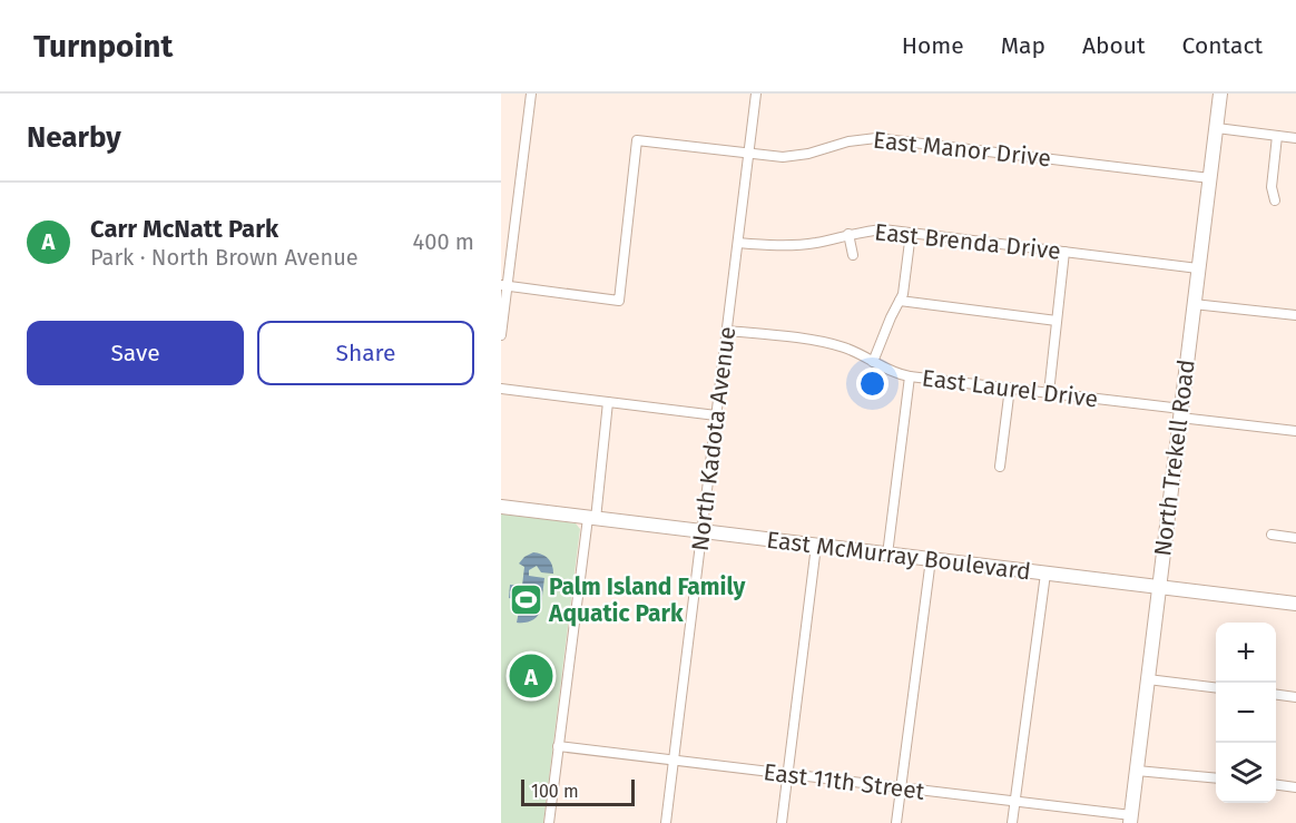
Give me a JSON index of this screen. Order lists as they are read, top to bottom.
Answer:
{
  "streets": {
    "street": [
      "East Manor Drive",
      "East Brenda Drive",
      "East Laurel Drive",
      "North Kadota Avenue",
      "North Trekell Road",
      "East McMurray Boulevard",
      "East 11th Street"
    ]
  },
  "crossings": [
    ["East Manor Drive", "North Kadota Avenue"],
    ["East Manor Drive", "North Trekell Road"],
    ["East Brenda Drive", "North Kadota Avenue"],
    ["East Brenda Drive", "North Trekell Road"],
    ["East Laurel Drive", "North Kadota Avenue"],
    ["East Laurel Drive", "North Trekell Road"],
    ["North Kadota Avenue", "East McMurray Boulevard"],
    ["North Kadota Avenue", "East 11th Street"],
    ["North Trekell Road", "East McMurray Boulevard"],
    ["North Trekell Road", "East 11th Street"]
  ],
  "places": {
    "sports": ["Palm Island Family Aquatic Park"]
  },
  "scale_bar": "100 m",
  "page": {
    "header": "Turnpoint",
    "nav": [
      "Home",
      "Map",
      "About",
      "Contact"
    ],
    "heading": "Nearby",
    "list": [
      {
        "mark": "A",
        "name": "Carr McNatt Park",
        "note": "Park · North Brown Avenue",
        "value": "400 m"
      }
    ],
    "buttons": ["Save", "Share"],
    "map_buttons": ["+", "−"],
    "pins": "A",
    "scale": "100 m"
  }
}
